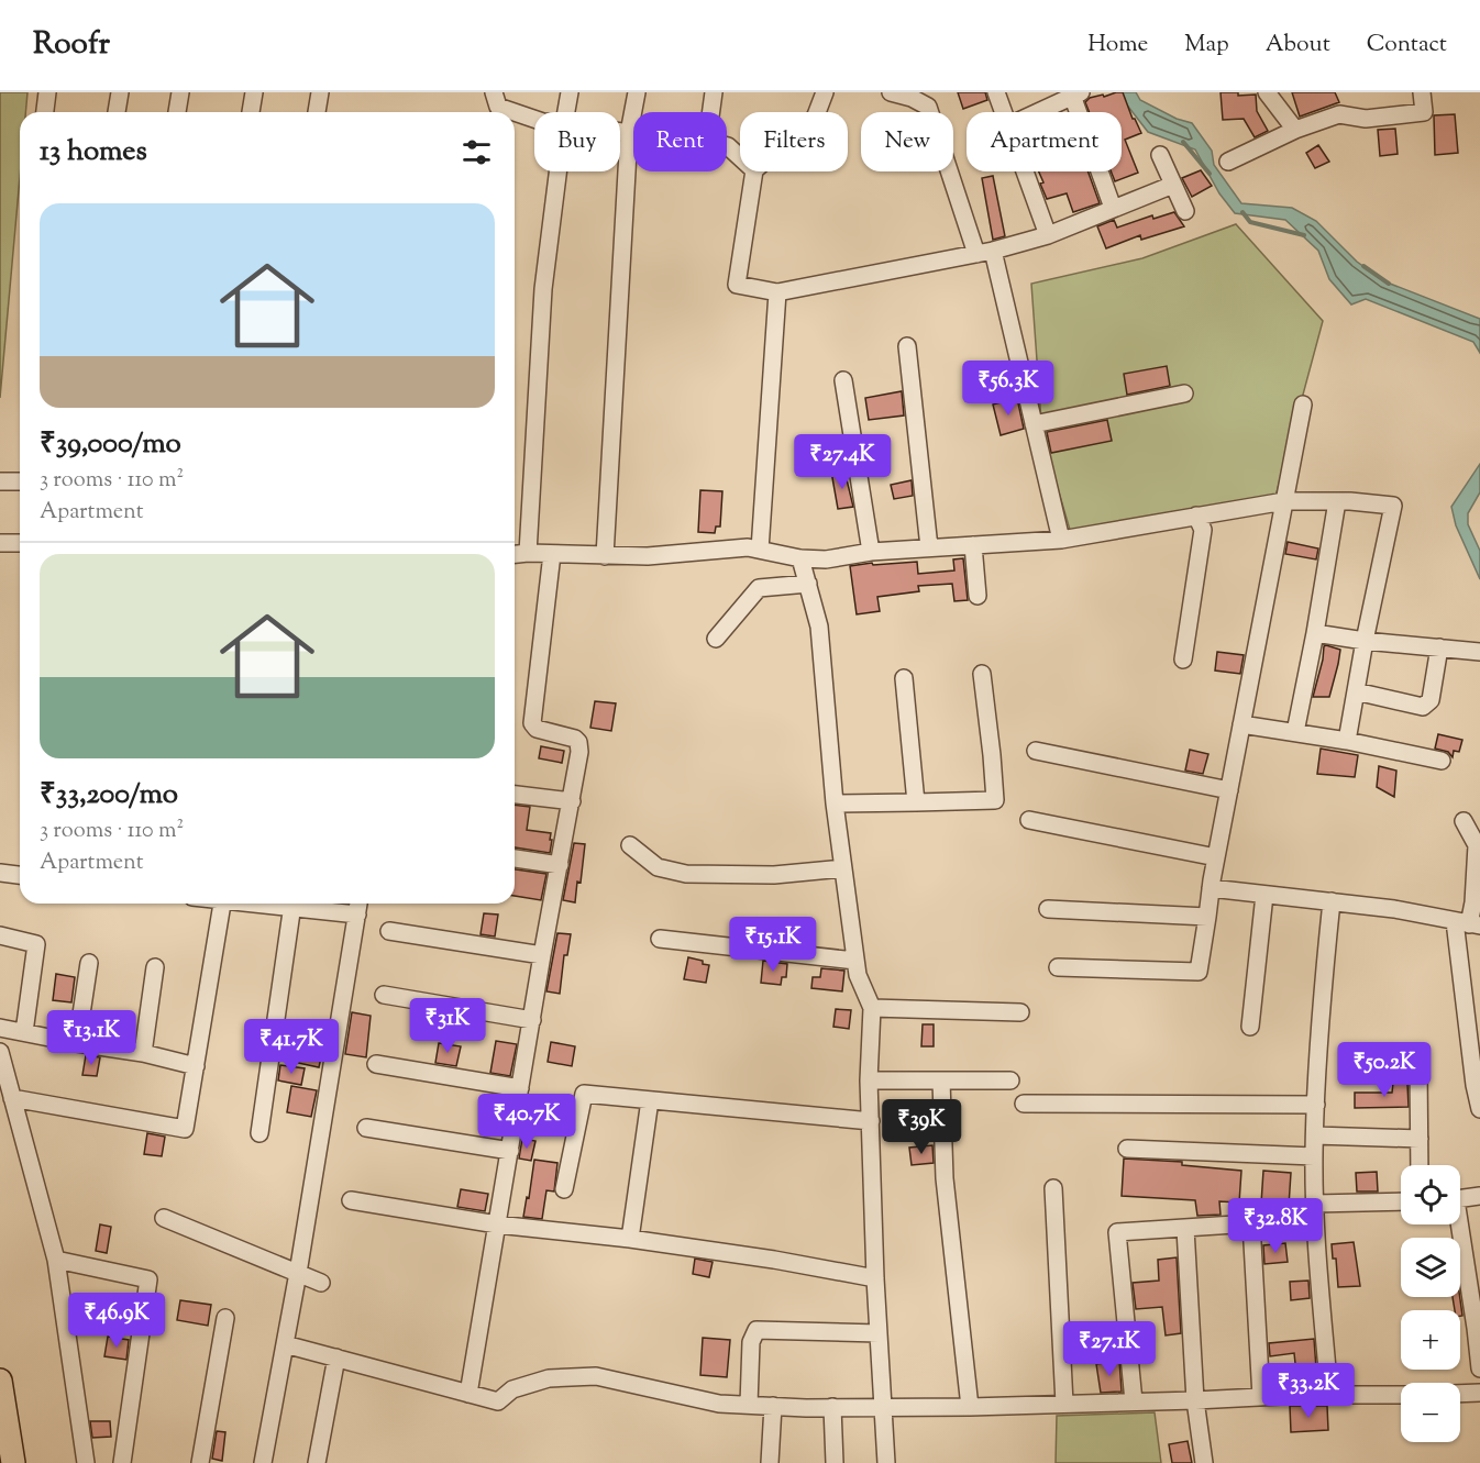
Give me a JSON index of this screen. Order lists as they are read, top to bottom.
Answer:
{
  "page": {
    "header": "Roofr",
    "nav": [
      "Home",
      "Map",
      "About",
      "Contact"
    ],
    "chip": [
      "Buy",
      "Rent",
      "Filters",
      "New",
      "Apartment"
    ],
    "heading": "13 homes",
    "list": [
      {
        "name": "₹39,000/mo",
        "note": "3 rooms · 110 m² · Apartment"
      },
      {
        "name": "₹33,200/mo",
        "note": "3 rooms · 110 m² · Apartment"
      }
    ],
    "price": [
      "₹56.3K",
      "₹27.4K",
      "₹15.1K",
      "₹31K",
      "₹13.1K",
      "₹41.7K",
      "₹50.2K",
      "₹40.7K",
      "₹39K",
      "₹32.8K",
      "₹46.9K",
      "₹27.1K",
      "₹33.2K"
    ],
    "map_buttons": ["+", "−"]
  }
}
